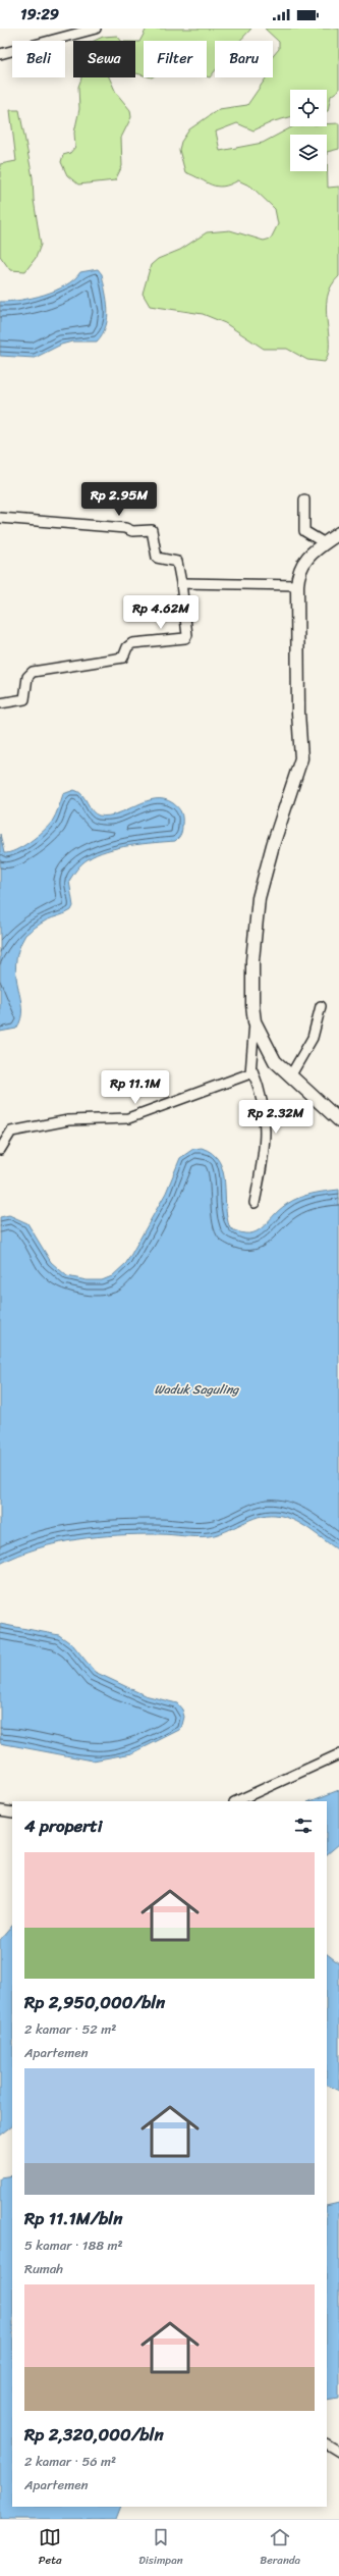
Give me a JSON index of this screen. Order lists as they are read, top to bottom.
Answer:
{
  "water": ["Waduk Saguling"],
  "page": {
    "status": "19:29",
    "chip": [
      "Beli",
      "Sewa",
      "Filter",
      "Baru"
    ],
    "price": [
      "Rp 2.95M",
      "Rp 4.62M",
      "Rp 11.1M",
      "Rp 2.32M"
    ],
    "heading": "4 properti",
    "list": [
      {
        "name": "Rp 2,950,000/bln",
        "note": "2 kamar · 52 m² · Apartemen"
      },
      {
        "name": "Rp 11.1M/bln",
        "note": "5 kamar · 188 m² · Rumah"
      },
      {
        "name": "Rp 2,320,000/bln",
        "note": "2 kamar · 56 m² · Apartemen"
      }
    ],
    "tabs": ["Peta", "Disimpan", "Beranda"]
  }
}
